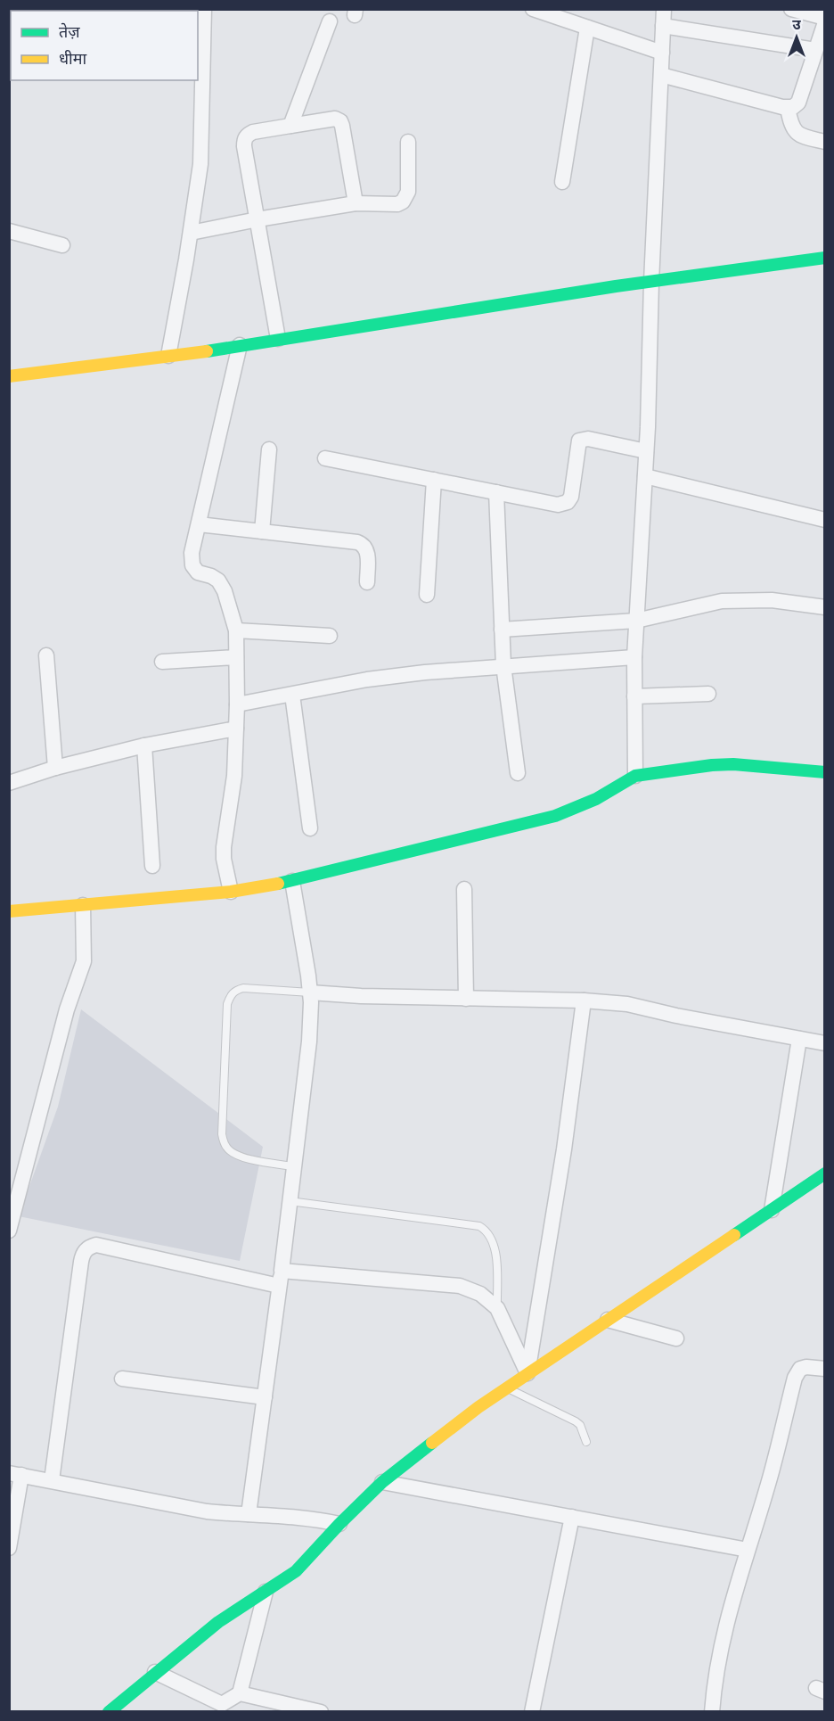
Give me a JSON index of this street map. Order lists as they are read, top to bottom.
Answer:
{
  "legend": ["तेज़", "धीमा"],
  "north": "top"
}
